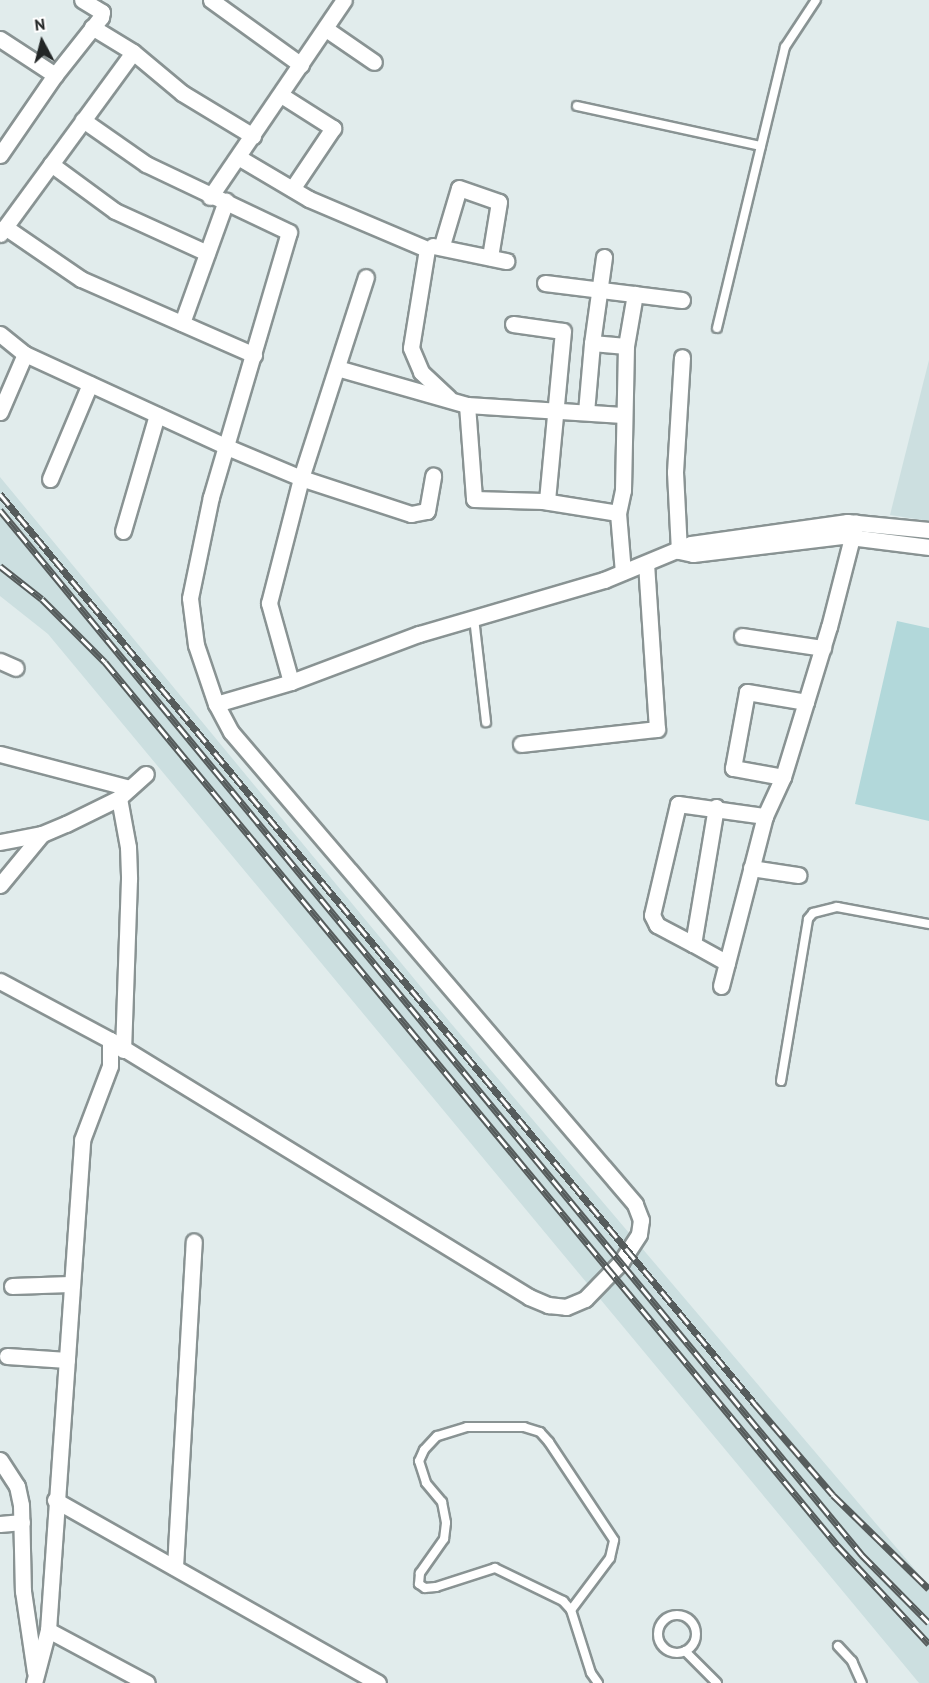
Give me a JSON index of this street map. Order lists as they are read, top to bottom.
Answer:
{
  "north": "top"
}
